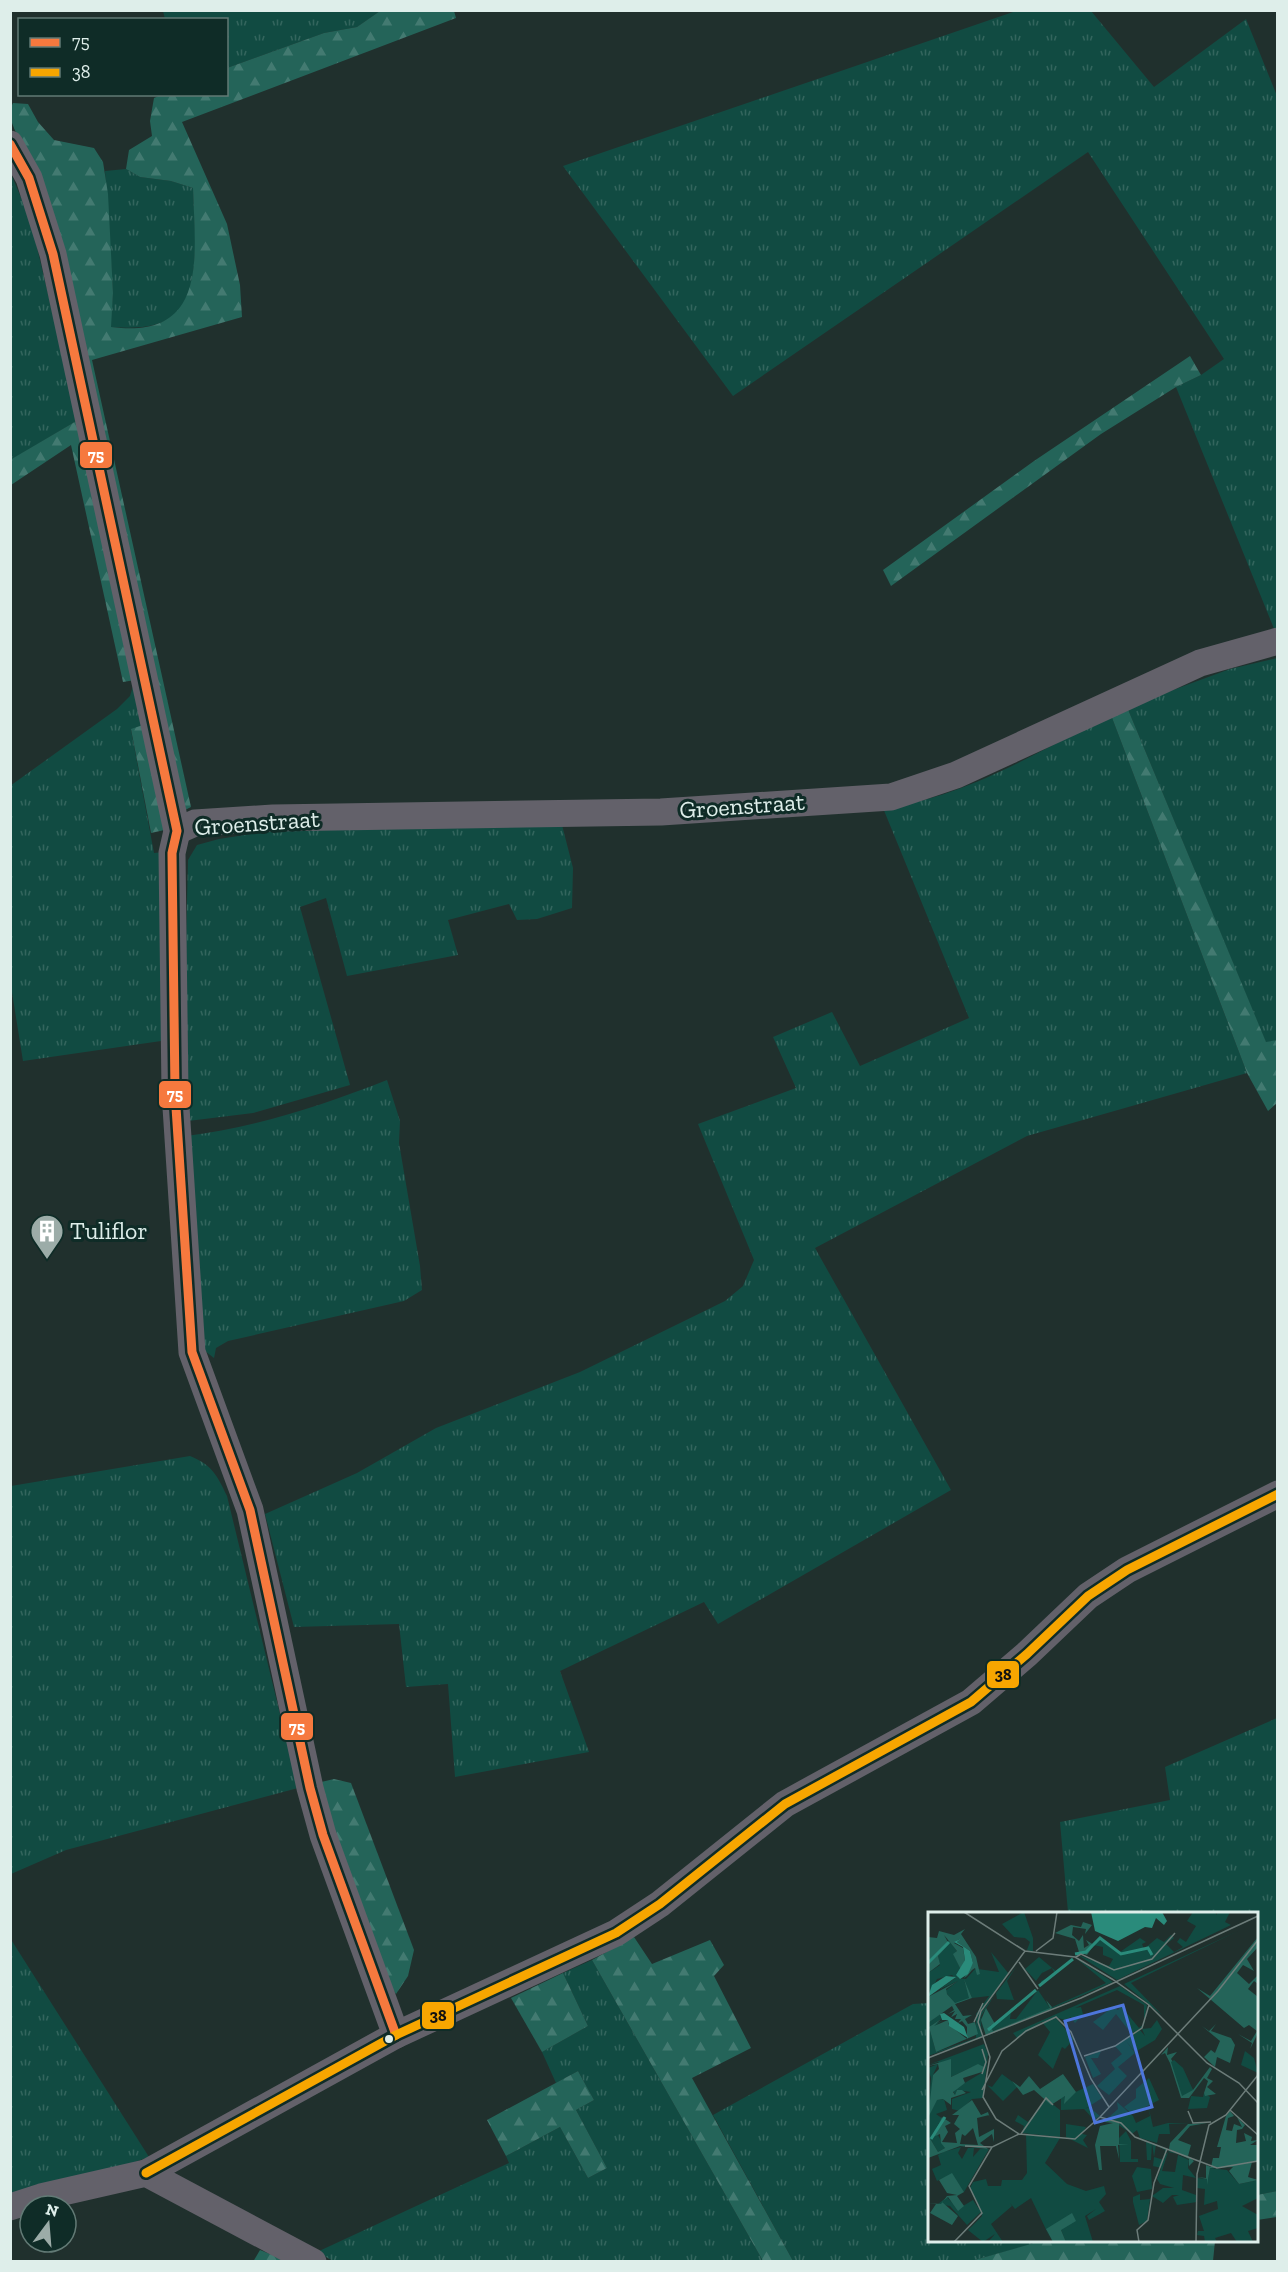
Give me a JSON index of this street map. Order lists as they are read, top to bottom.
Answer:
{
  "streets": {
    "street": ["Groenstraat"]
  },
  "places": {
    "building": ["Tuliflor"]
  },
  "lines": ["transit line 75", "transit line 38"],
  "legend": ["75", "38"],
  "north": "top"
}
